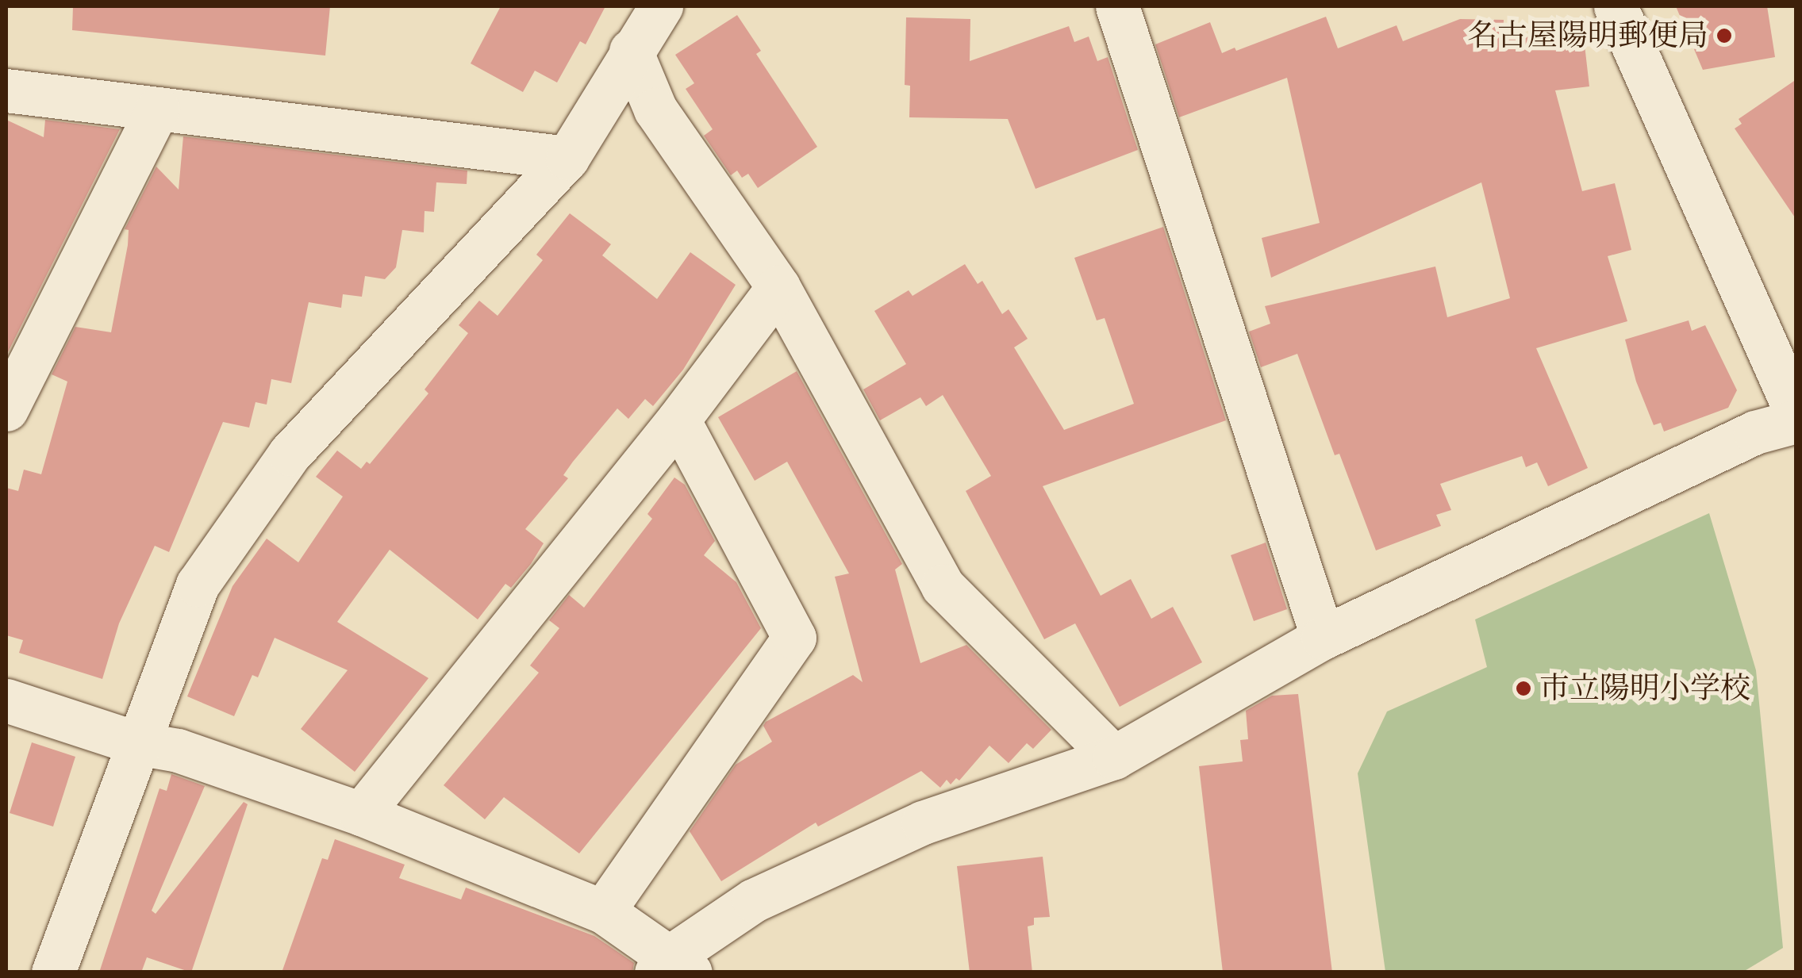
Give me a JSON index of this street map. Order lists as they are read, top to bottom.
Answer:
{
  "places": ["名古屋陽明郵便局", "市立陽明小学校"]
}
